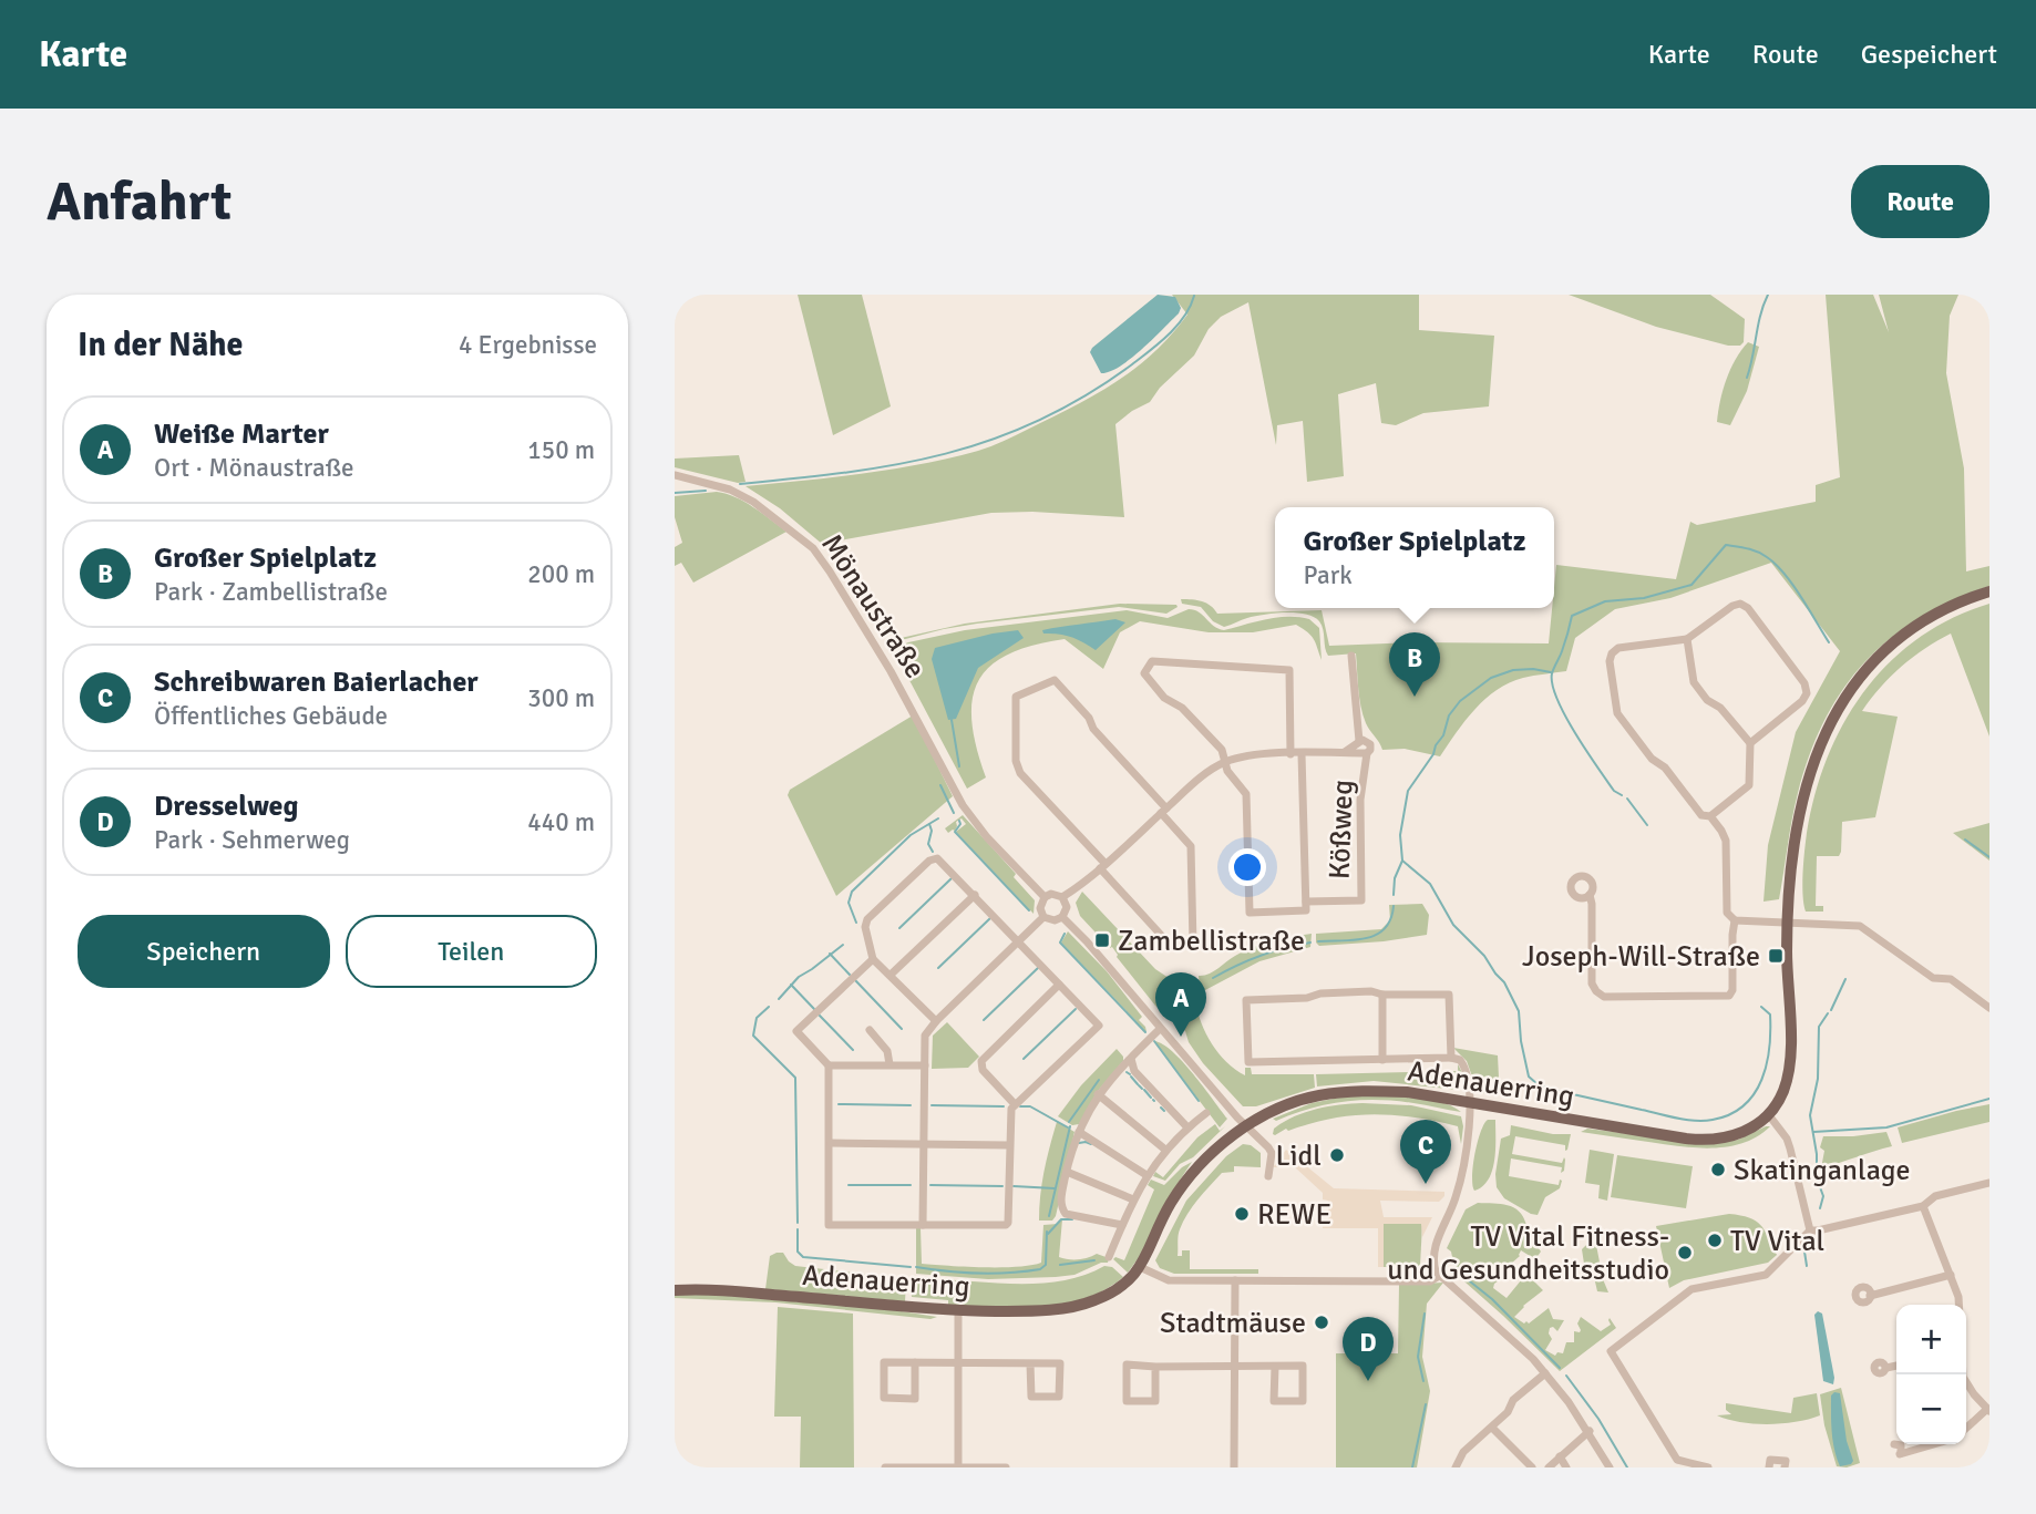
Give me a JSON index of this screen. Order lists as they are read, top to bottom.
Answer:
{
  "streets": {
    "main road": ["Adenauerring"],
    "street": ["Mönaustraße", "Kößweg"]
  },
  "places": {
    "transit": ["Zambellistraße", "Joseph-Will-Straße"],
    "other": [
      "Lidl",
      "Skatinganlage",
      "REWE",
      "TV Vital",
      "TV Vital Fitness- und Gesundheitsstudio",
      "Stadtmäuse"
    ]
  },
  "page": {
    "header": "Karte",
    "nav": ["Karte", "Route", "Gespeichert"],
    "buttons": [
      "Route",
      ["Speichern", "Teilen"]
    ],
    "title": "Anfahrt",
    "heading": ["In der Nähe", "4 Ergebnisse"],
    "list": [
      {
        "mark": "A",
        "name": "Weiße Marter",
        "note": "Ort · Mönaustraße",
        "value": "150 m"
      },
      {
        "mark": "B",
        "name": "Großer Spielplatz",
        "note": "Park · Zambellistraße",
        "value": "200 m"
      },
      {
        "mark": "C",
        "name": "Schreibwaren Baierlacher",
        "note": "Öffentliches Gebäude",
        "value": "300 m"
      },
      {
        "mark": "D",
        "name": "Dresselweg",
        "note": "Park · Sehmerweg",
        "value": "440 m"
      }
    ],
    "popup": ["Großer Spielplatz", "Park"],
    "pins": [
      "B",
      "A",
      "C",
      "D"
    ],
    "map_buttons": ["+", "−"]
  }
}
